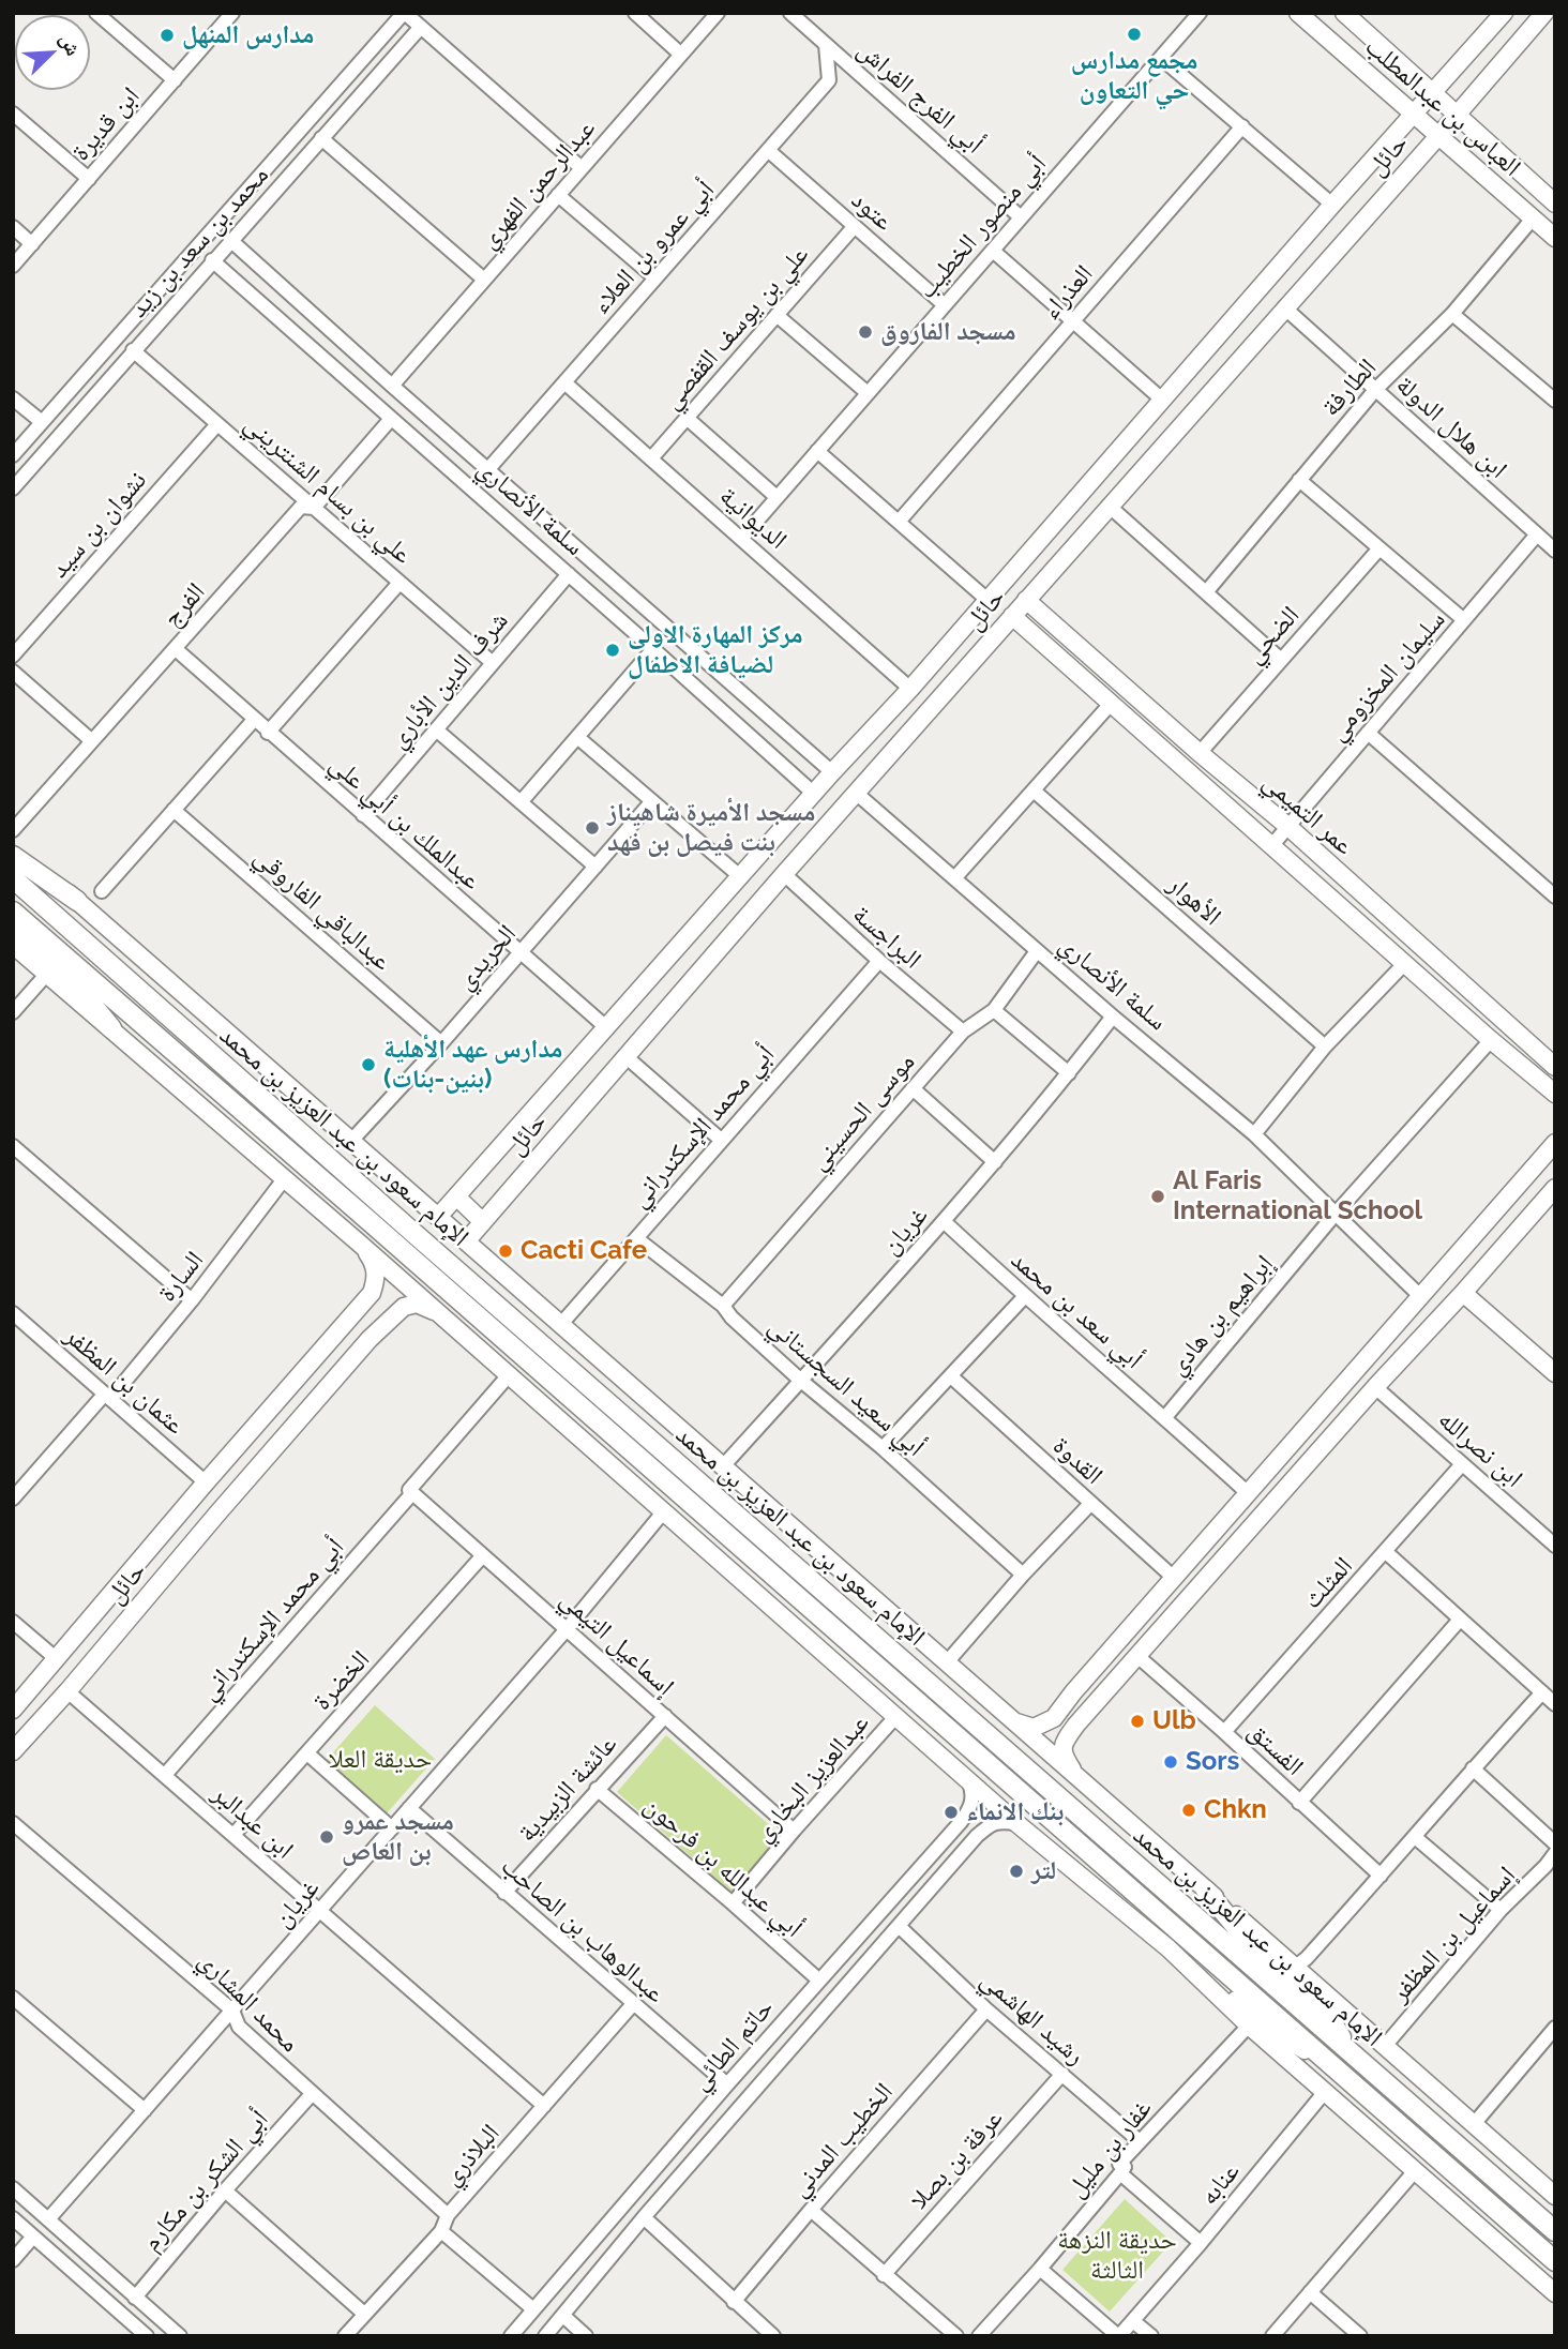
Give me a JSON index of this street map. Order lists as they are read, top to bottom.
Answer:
{
  "streets": {
    "main road": ["الإمام سعود بن عبد العزيز بن محمد"],
    "street": [
      "أبي الفرج الفراش",
      "العباس بن عبدالمطلب",
      "ابن قديرة",
      "حائل",
      "عبدالرحمن الفهري",
      "عتود",
      "أبي منصور الخطيب",
      "محمد بن سعد بن زيد",
      "أبي عمرو بن العلاء",
      "العذراء",
      "علي بن يوسف القفصي",
      "الطارفة",
      "ابن هلال الدولة",
      "علي بن بسام الشنتريني",
      "سلمة الأنصاري",
      "الديوانية",
      "نشوان بن سيد",
      "الفرج",
      "الضحي",
      "سليمان المخزومي",
      "شرف الدين الأباري",
      "عمر التميمي",
      "عبدالملك بن أبي علي",
      "الأهوار",
      "عبدالباقي الفاروقي",
      "البراجسة",
      "الحريدي",
      "موسى الحسيني",
      "أبي محمد الإسكندراني",
      "غريان",
      "السارة",
      "أبي سعد بن محمد",
      "إبراهيم بن هادي",
      "عثمان بن المظفر",
      "أبي سعيد السجستاني",
      "ابن نصرالله",
      "القدوة",
      "المثلث",
      "إسماعيل التيمي",
      "الخضرة",
      "الفستق",
      "عبدالعزيز البخاري",
      "عائشة الزبيدية",
      "ابن عبدالبر",
      "أبي عبدالله بن فرحون",
      "عبدالوهاب بن الصاحب",
      "إسماعيل بن المظفر",
      "محمد المشاري",
      "رشيد الهاشمي",
      "حاتم الطائي",
      "الخطيب المدني",
      "غفار بن مليل",
      "البلاذري",
      "عرفة بن بصلا",
      "أبي الشكر بن مكارم",
      "عنابه"
    ]
  },
  "crossings": [
    ["أبي الفرج الفراش", "أبي منصور الخطيب"],
    ["أبي الفرج الفراش", "أبي عمرو بن العلاء"],
    ["العباس بن عبدالمطلب", "حائل"],
    ["العباس بن عبدالمطلب", "الطارفة"],
    ["حائل", "ابن هلال الدولة"],
    ["حائل", "سلمة الأنصاري"],
    ["حائل", "الديوانية"],
    ["حائل", "عمر التميمي"],
    ["حائل", "عبدالملك بن أبي علي"],
    ["حائل", "البراجسة"],
    ["حائل", "الإمام سعود بن عبد العزيز بن محمد"],
    ["حائل", "عثمان بن المظفر"],
    ["حائل", "ابن عبدالبر"],
    ["عبدالرحمن الفهري", "سلمة الأنصاري"],
    ["عتود", "أبي منصور الخطيب"],
    ["عتود", "أبي عمرو بن العلاء"],
    ["عتود", "علي بن يوسف القفصي"],
    ["أبي منصور الخطيب", "الديوانية"],
    ["محمد بن سعد بن زيد", "علي بن بسام الشنتريني"],
    ["محمد بن سعد بن زيد", "سلمة الأنصاري"],
    ["أبي عمرو بن العلاء", "سلمة الأنصاري"],
    ["أبي عمرو بن العلاء", "الديوانية"],
    ["علي بن يوسف القفصي", "الديوانية"],
    ["الطارفة", "ابن هلال الدولة"],
    ["ابن هلال الدولة", "سليمان المخزومي"],
    ["علي بن بسام الشنتريني", "نشوان بن سيد"],
    ["علي بن بسام الشنتريني", "الفرج"],
    ["علي بن بسام الشنتريني", "شرف الدين الأباري"],
    ["سلمة الأنصاري", "الفرج"],
    ["سلمة الأنصاري", "شرف الدين الأباري"],
    ["سلمة الأنصاري", "موسى الحسيني"],
    ["سلمة الأنصاري", "غريان"],
    ["سلمة الأنصاري", "إبراهيم بن هادي"],
    ["الفرج", "عبدالملك بن أبي علي"],
    ["الضحي", "عمر التميمي"],
    ["سليمان المخزومي", "عمر التميمي"],
    ["شرف الدين الأباري", "عبدالملك بن أبي علي"],
    ["عبدالملك بن أبي علي", "الحريدي"],
    ["عبدالباقي الفاروقي", "الحريدي"],
    ["البراجسة", "موسى الحسيني"],
    ["البراجسة", "أبي محمد الإسكندراني"],
    ["الحريدي", "الإمام سعود بن عبد العزيز بن محمد"],
    ["موسى الحسيني", "أبي سعيد السجستاني"],
    ["أبي محمد الإسكندراني", "الإمام سعود بن عبد العزيز بن محمد"],
    ["أبي محمد الإسكندراني", "أبي سعيد السجستاني"],
    ["أبي محمد الإسكندراني", "إسماعيل التيمي"],
    ["أبي محمد الإسكندراني", "ابن عبدالبر"],
    ["الإمام سعود بن عبد العزيز بن محمد", "غريان"],
    ["الإمام سعود بن عبد العزيز بن محمد", "إسماعيل بن المظفر"],
    ["غريان", "أبي سعد بن محمد"],
    ["غريان", "أبي سعيد السجستاني"],
    ["غريان", "إسماعيل التيمي"],
    ["غريان", "ابن عبدالبر"],
    ["غريان", "عبدالوهاب بن الصاحب"],
    ["غريان", "محمد المشاري"],
    ["السارة", "عثمان بن المظفر"],
    ["أبي سعد بن محمد", "إبراهيم بن هادي"],
    ["ابن نصرالله", "المثلث"],
    ["المثلث", "الفستق"],
    ["إسماعيل التيمي", "الخضرة"],
    ["إسماعيل التيمي", "عبدالعزيز البخاري"],
    ["إسماعيل التيمي", "عائشة الزبيدية"],
    ["الخضرة", "ابن عبدالبر"],
    ["عبدالعزيز البخاري", "أبي عبدالله بن فرحون"],
    ["عائشة الزبيدية", "أبي عبدالله بن فرحون"],
    ["عائشة الزبيدية", "عبدالوهاب بن الصاحب"],
    ["ابن عبدالبر", "البلاذري"],
    ["أبي عبدالله بن فرحون", "حاتم الطائي"],
    ["عبدالوهاب بن الصاحب", "حاتم الطائي"],
    ["عبدالوهاب بن الصاحب", "البلاذري"],
    ["محمد المشاري", "البلاذري"],
    ["محمد المشاري", "أبي الشكر بن مكارم"],
    ["رشيد الهاشمي", "حاتم الطائي"],
    ["رشيد الهاشمي", "الخطيب المدني"],
    ["رشيد الهاشمي", "غفار بن مليل"],
    ["رشيد الهاشمي", "عرفة بن بصلا"]
  ],
  "parks": ["حديقة العلا", "حديقة النزهة الثالثة"],
  "places": [
    "مجمع مدارس حي التعاون",
    "مدارس المنهل",
    "مسجد الفاروق",
    "مركز المهارة الاولى لضيافة الاطفال",
    "مسجد الأميرة شاهيناز بنت فيصل بن فهد",
    "مدارس عهد الأهلية (بنين-بنات)",
    "Al Faris International School",
    "Cacti Cafe",
    "Ulb",
    "Sors",
    "Chkn",
    "بنك الانماء",
    "مسجد عمرو بن العاص",
    "لتر"
  ],
  "north": "top right"
}
